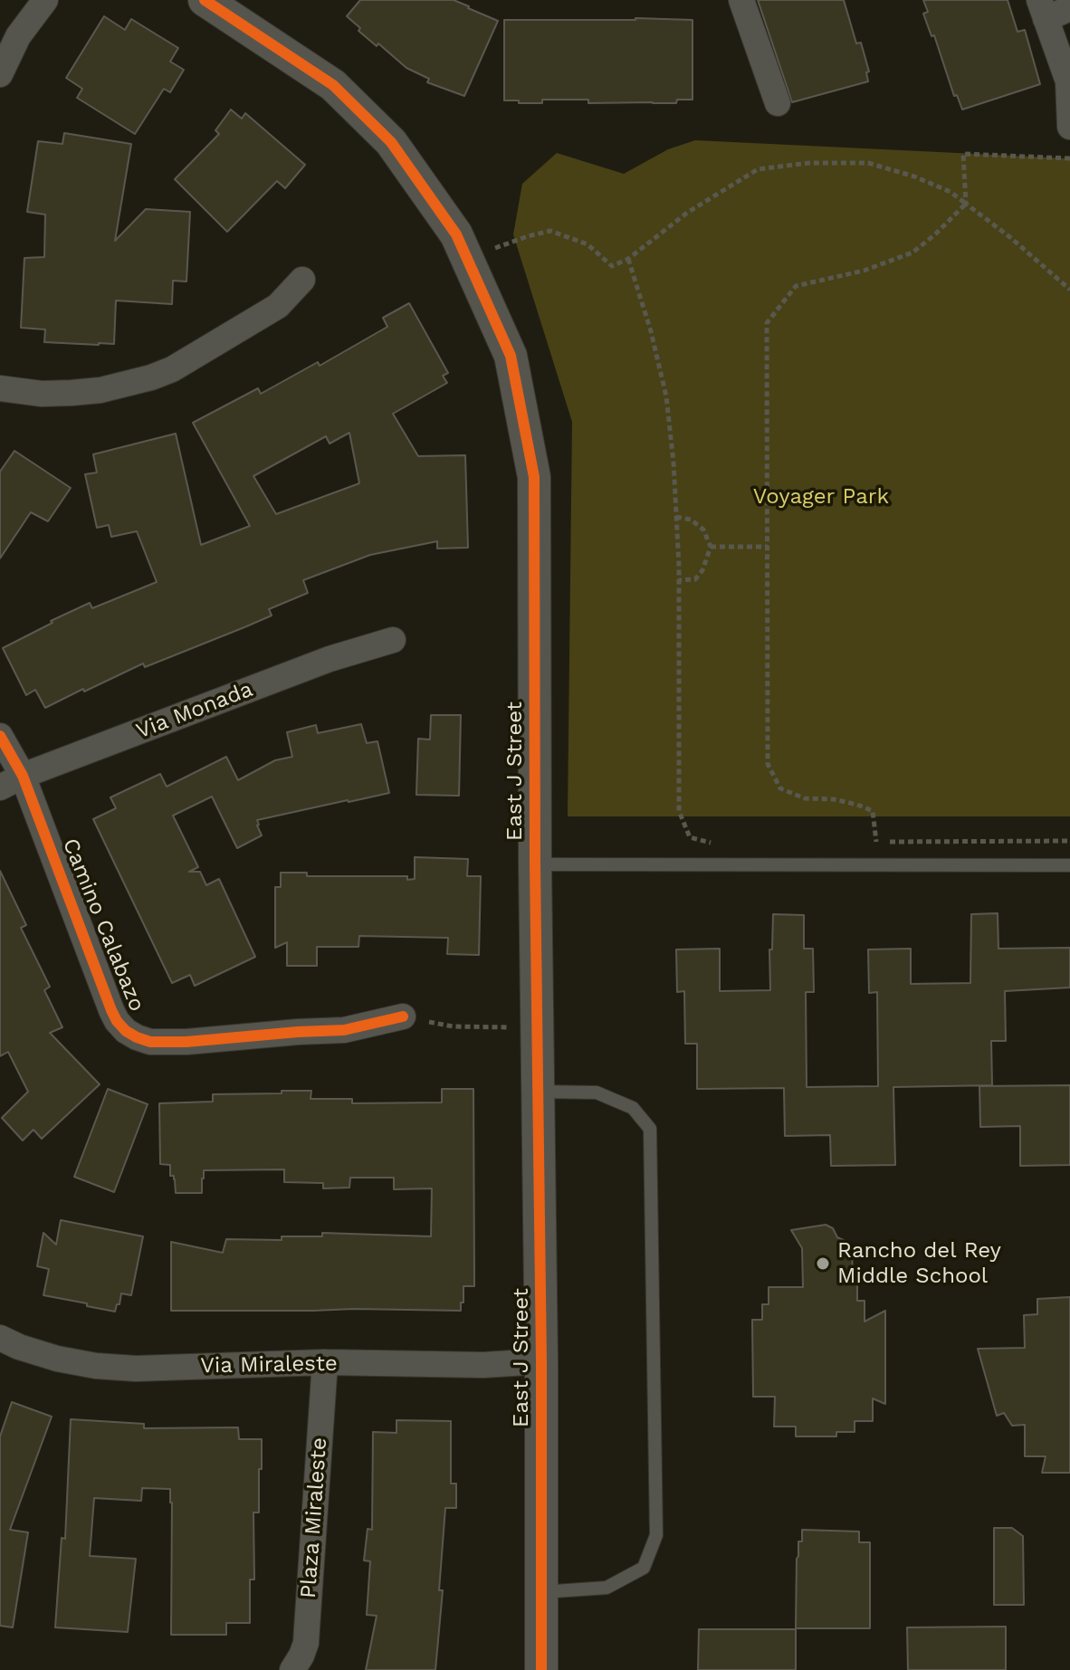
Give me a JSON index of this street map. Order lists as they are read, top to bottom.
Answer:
{
  "streets": {
    "street": [
      "Via Monada",
      "East J Street",
      "Camino Calabazo",
      "Via Miraleste",
      "Plaza Miraleste"
    ]
  },
  "crossings": [
    ["Via Monada", "Camino Calabazo"],
    ["East J Street", "Via Miraleste"],
    ["Via Miraleste", "Plaza Miraleste"]
  ],
  "parks": ["Voyager Park"],
  "places": ["Rancho del Rey Middle School"]
}
